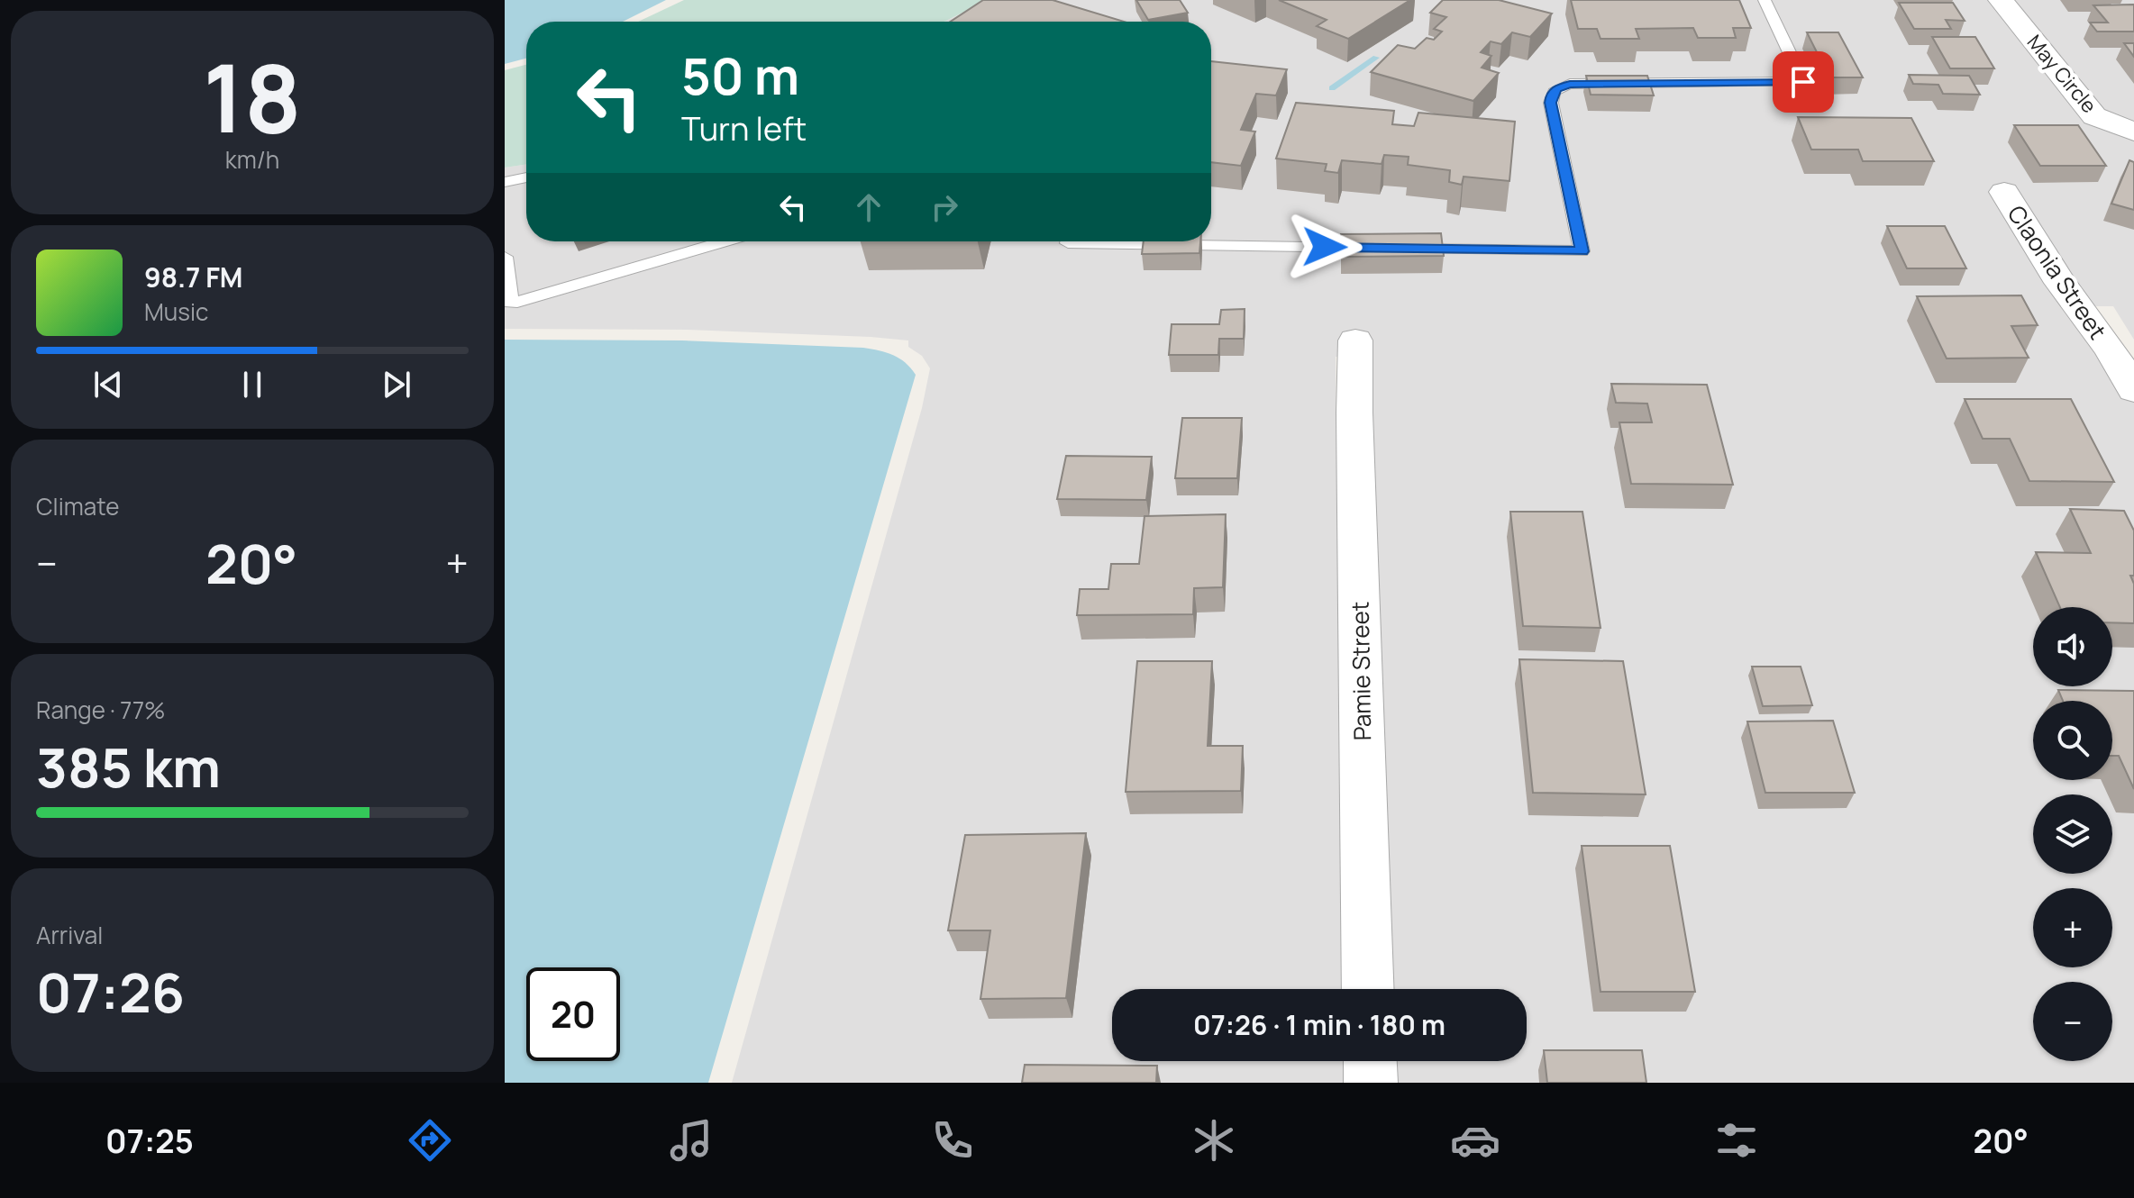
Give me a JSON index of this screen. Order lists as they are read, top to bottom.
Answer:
{
  "streets": {
    "street": ["May Circle", "Claonia Street", "Pamie Street"]
  },
  "page": {
    "tile": [
      ["18", "km/h"],
      "Climate",
      ["Range · 77%", "385 km"],
      ["Arrival", "07:26"]
    ],
    "turn": ["50 m", "Turn left"],
    "song": ["98.7 FM", "Music"],
    "heat": ["−", "20°", "+"],
    "map_buttons": ["+", "−"],
    "limit": "20",
    "trip": "07:26 · 1 min · 180 m",
    "tabs": ["07:25", "20°"]
  }
}
